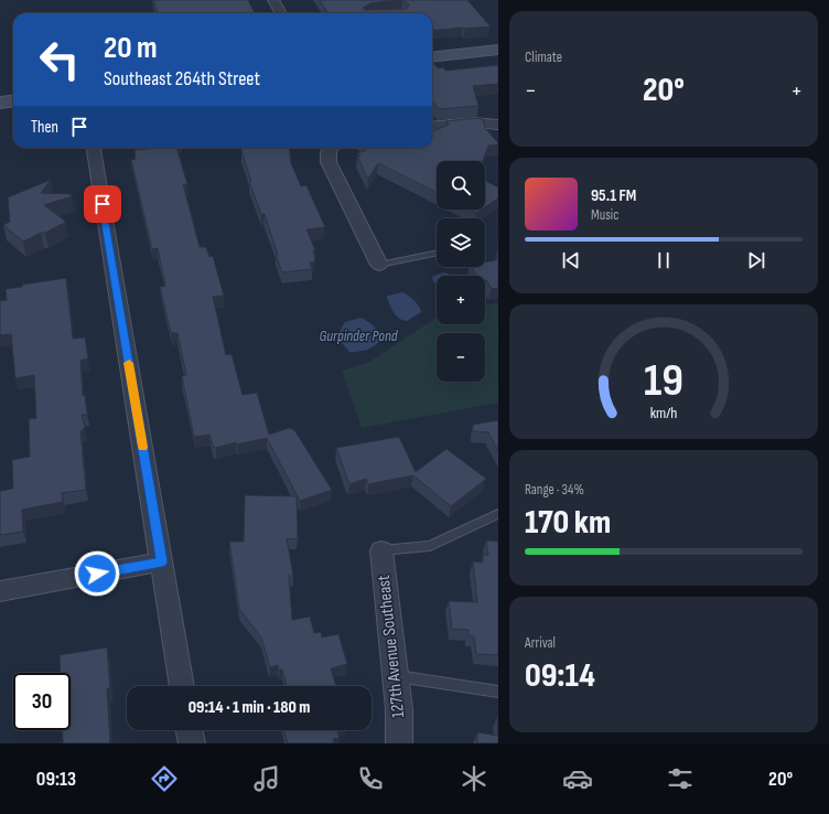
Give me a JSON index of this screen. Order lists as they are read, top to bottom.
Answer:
{
  "streets": {
    "street": ["127th Avenue Southeast"]
  },
  "water": ["Gurpinder Pond"],
  "page": {
    "tile": [
      "Climate",
      ["Range · 34%", "170 km"],
      ["Arrival", "09:14"]
    ],
    "turn": ["20 m", "Southeast 264th Street"],
    "heat": ["−", "20°", "+"],
    "then": "Then",
    "map_buttons": ["+", "−"],
    "song": ["95.1 FM", "Music"],
    "limit": "30",
    "trip": "09:14 · 1 min · 180 m",
    "tabs": ["09:13", "20°"],
    "gauge": ["19", "km/h"]
  }
}
